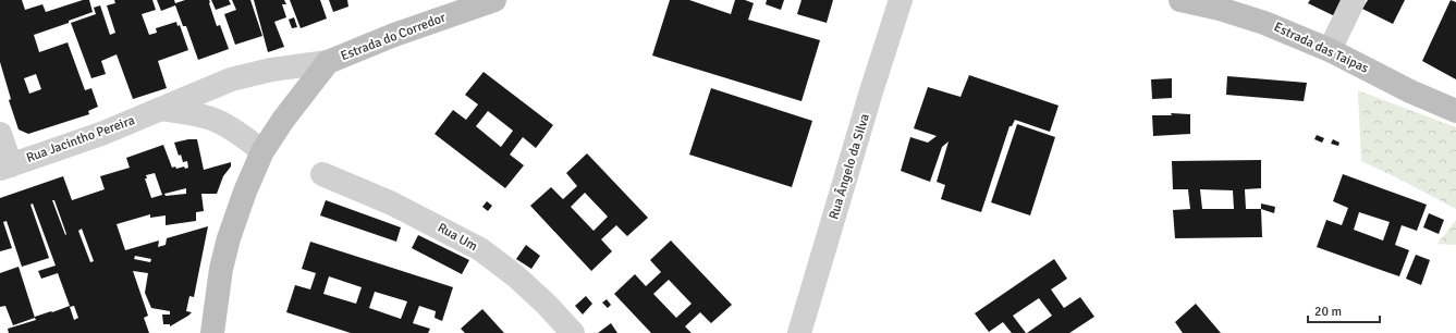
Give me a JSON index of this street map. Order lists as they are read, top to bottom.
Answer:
{
  "streets": {
    "main road": ["Estrada do Corredor", "Estrada das Taipas"],
    "street": ["Rua Jacintho Pereira", "Rua Ângelo da Silva", "Rua Um"]
  },
  "crossings": [
    ["Estrada do Corredor", "Rua Jacintho Pereira"]
  ],
  "scale_bar": "20 m"
}
